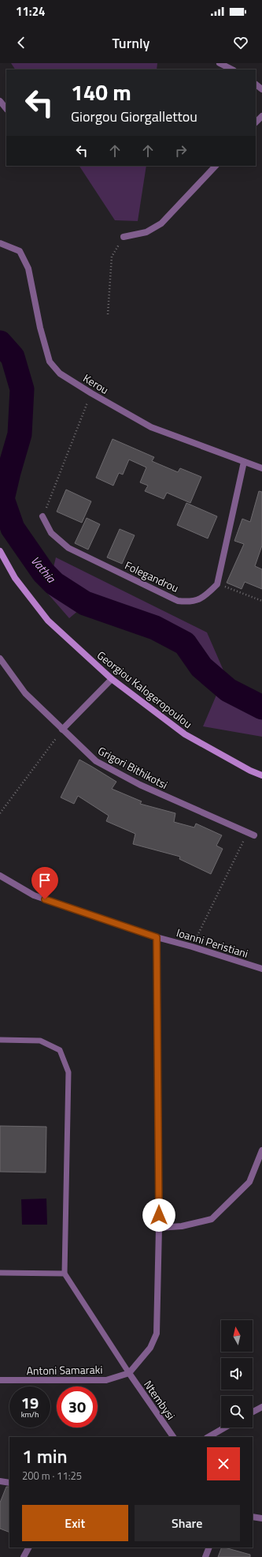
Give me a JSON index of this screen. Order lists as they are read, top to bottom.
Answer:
{
  "streets": {
    "street": [
      "Kerou",
      "Folegandrou",
      "Georgiou Kalogeropoulou",
      "Grigori Bithikotsi",
      "Ioanni Peristiani",
      "Antoni Samaraki",
      "Ntembysi"
    ]
  },
  "crossings": [
    ["Antoni Samaraki", "Ntembysi"]
  ],
  "water": ["Vathia"],
  "north": "top",
  "page": {
    "status": "11:24",
    "header": "Turnly",
    "turn": ["140 m", "Giorgou Giorgallettou"],
    "speed": "19 km/h",
    "limit": "30",
    "heading": ["1 min", "200 m · 11:25"],
    "buttons": ["Exit", "Share"]
  }
}
